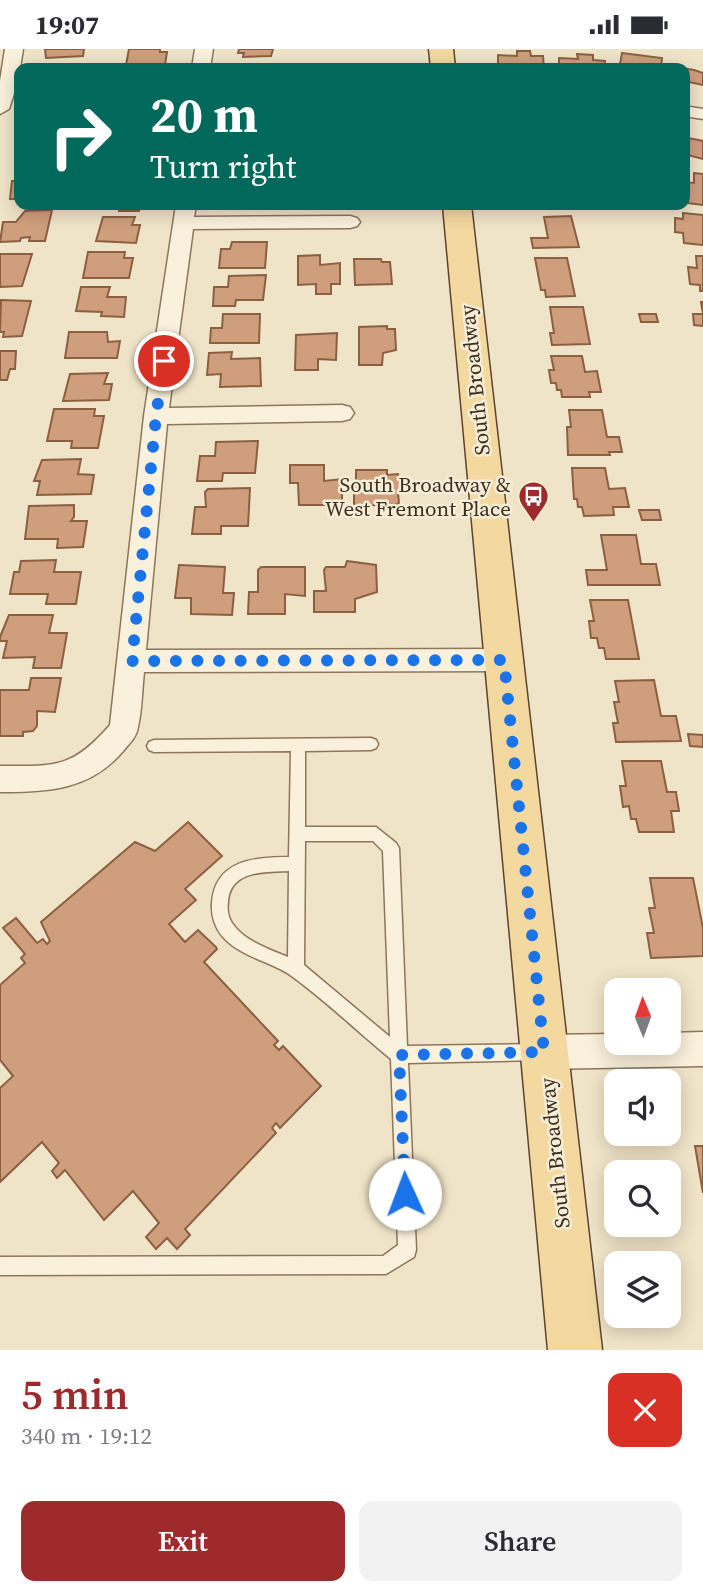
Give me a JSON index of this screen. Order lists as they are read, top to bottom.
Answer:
{
  "streets": {
    "main road": ["South Broadway"]
  },
  "places": {
    "bus stop": ["South Broadway & West Fremont Place"]
  },
  "north": "top",
  "page": {
    "status": "19:07",
    "turn": ["20 m", "Turn right"],
    "heading": ["5 min", "340 m · 19:12"],
    "buttons": ["Exit", "Share"]
  }
}
